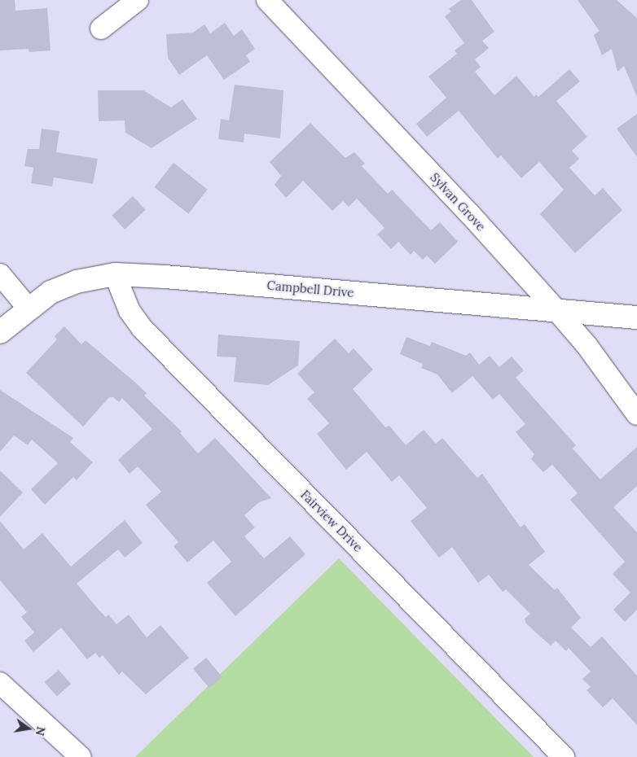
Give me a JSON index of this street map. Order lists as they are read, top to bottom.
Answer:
{
  "streets": {
    "street": ["Sylvan Grove", "Campbell Drive", "Fairview Drive"]
  },
  "crossings": [
    ["Sylvan Grove", "Campbell Drive"],
    ["Campbell Drive", "Fairview Drive"]
  ],
  "north": "right"
}
